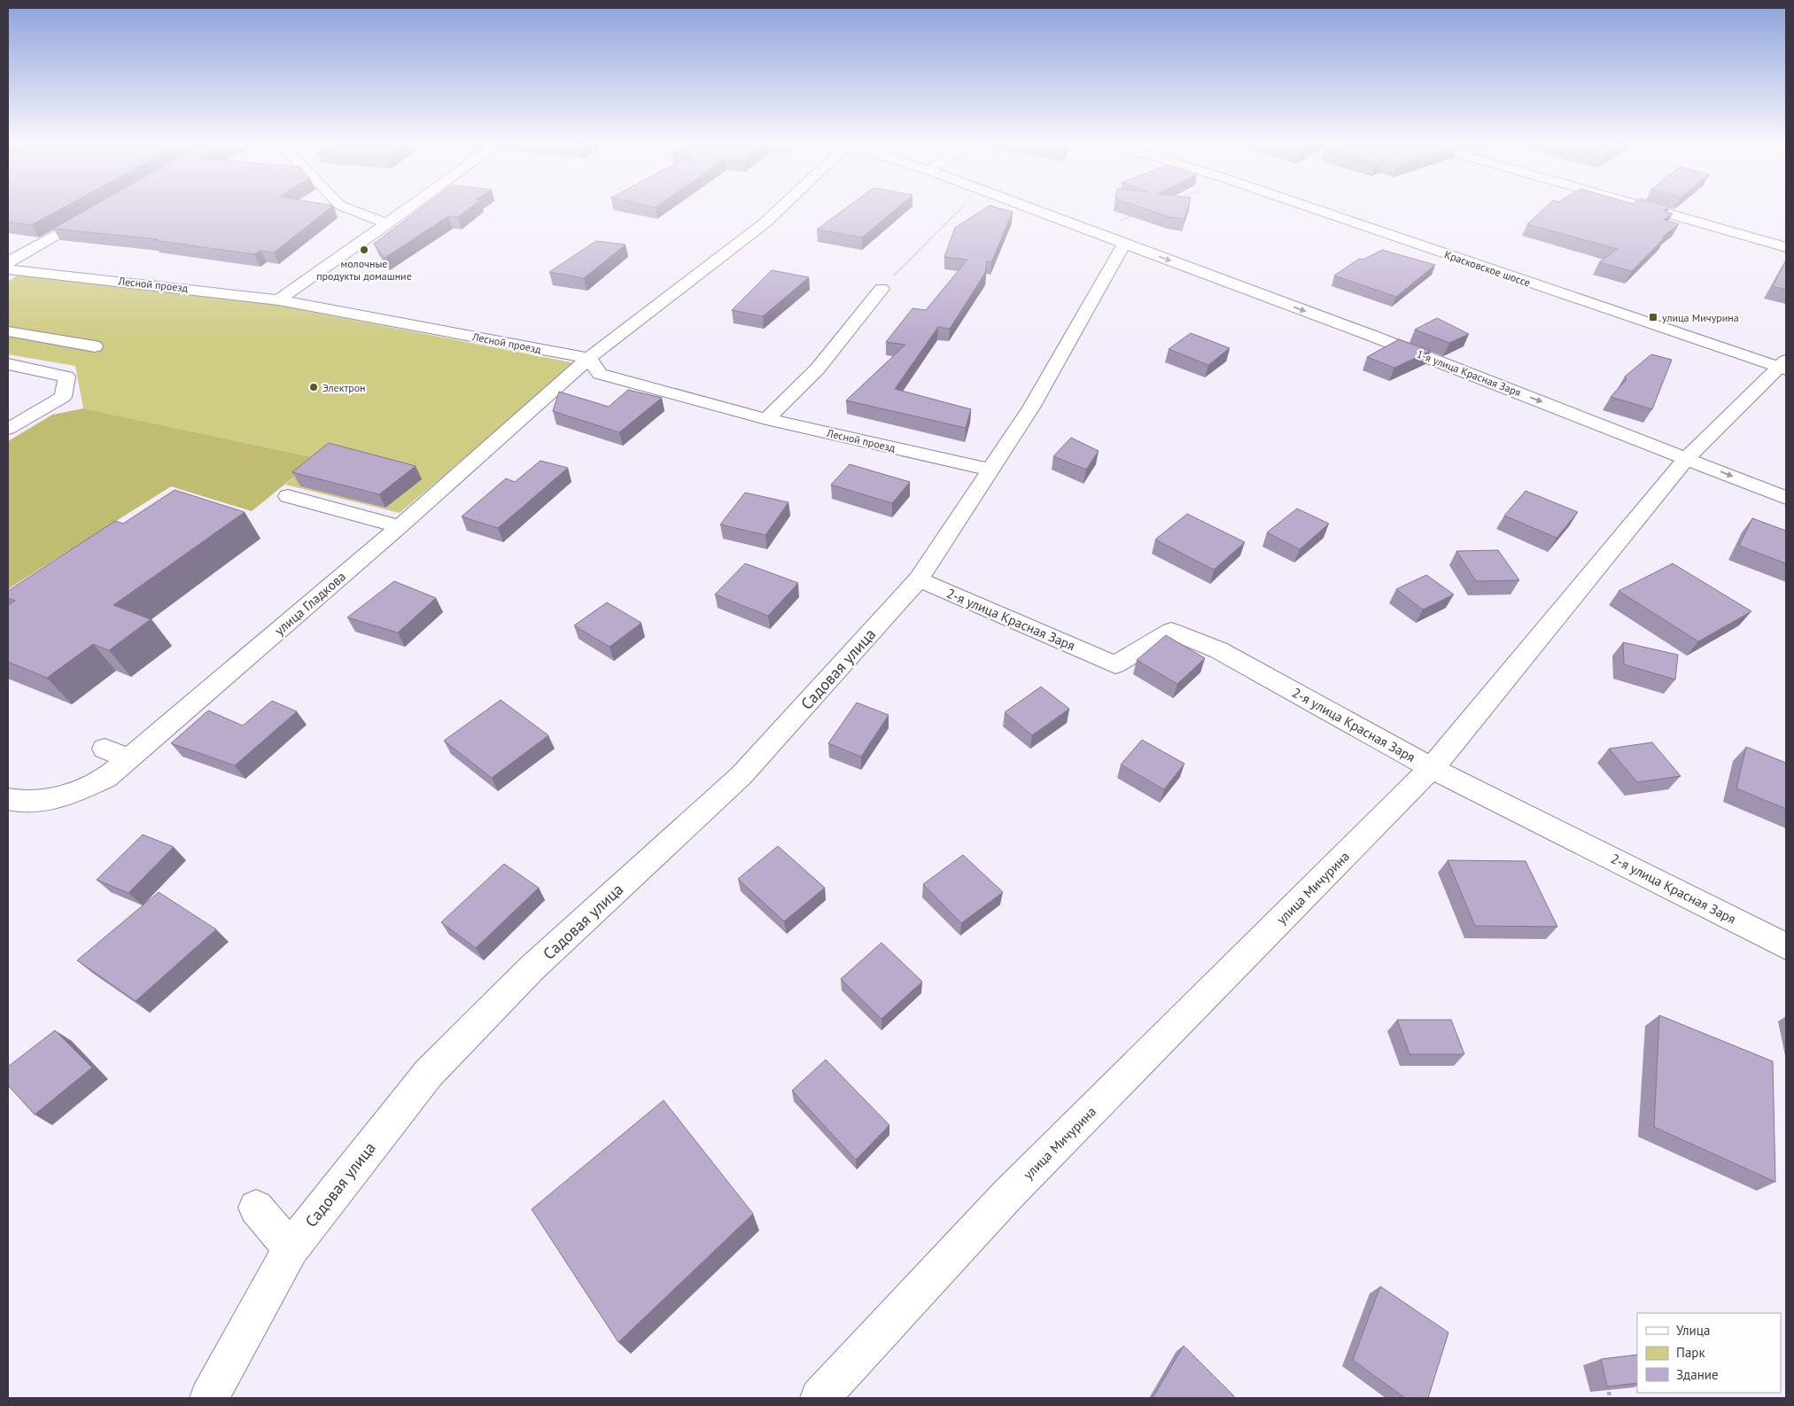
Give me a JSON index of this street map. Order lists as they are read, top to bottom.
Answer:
{
  "streets": {
    "street": [
      "Красковское шоссе",
      "Лесной проезд",
      "1-я улица Красная Заря",
      "улица Гладкова",
      "2-я улица Красная Заря",
      "Садовая улица",
      "улица Мичурина"
    ]
  },
  "crossings": [
    ["Красковское шоссе", "улица Мичурина"],
    ["Лесной проезд", "улица Гладкова"],
    ["Лесной проезд", "Садовая улица"],
    ["1-я улица Красная Заря", "Садовая улица"],
    ["1-я улица Красная Заря", "улица Мичурина"],
    ["2-я улица Красная Заря", "Садовая улица"],
    ["2-я улица Красная Заря", "улица Мичурина"]
  ],
  "one_way": ["1-я улица Красная Заря"],
  "places": {
    "other": ["молочные продукты домашние", "Электрон"],
    "transit": ["улица Мичурина"]
  },
  "legend": ["Улица", "Парк", "Здание"]
}
